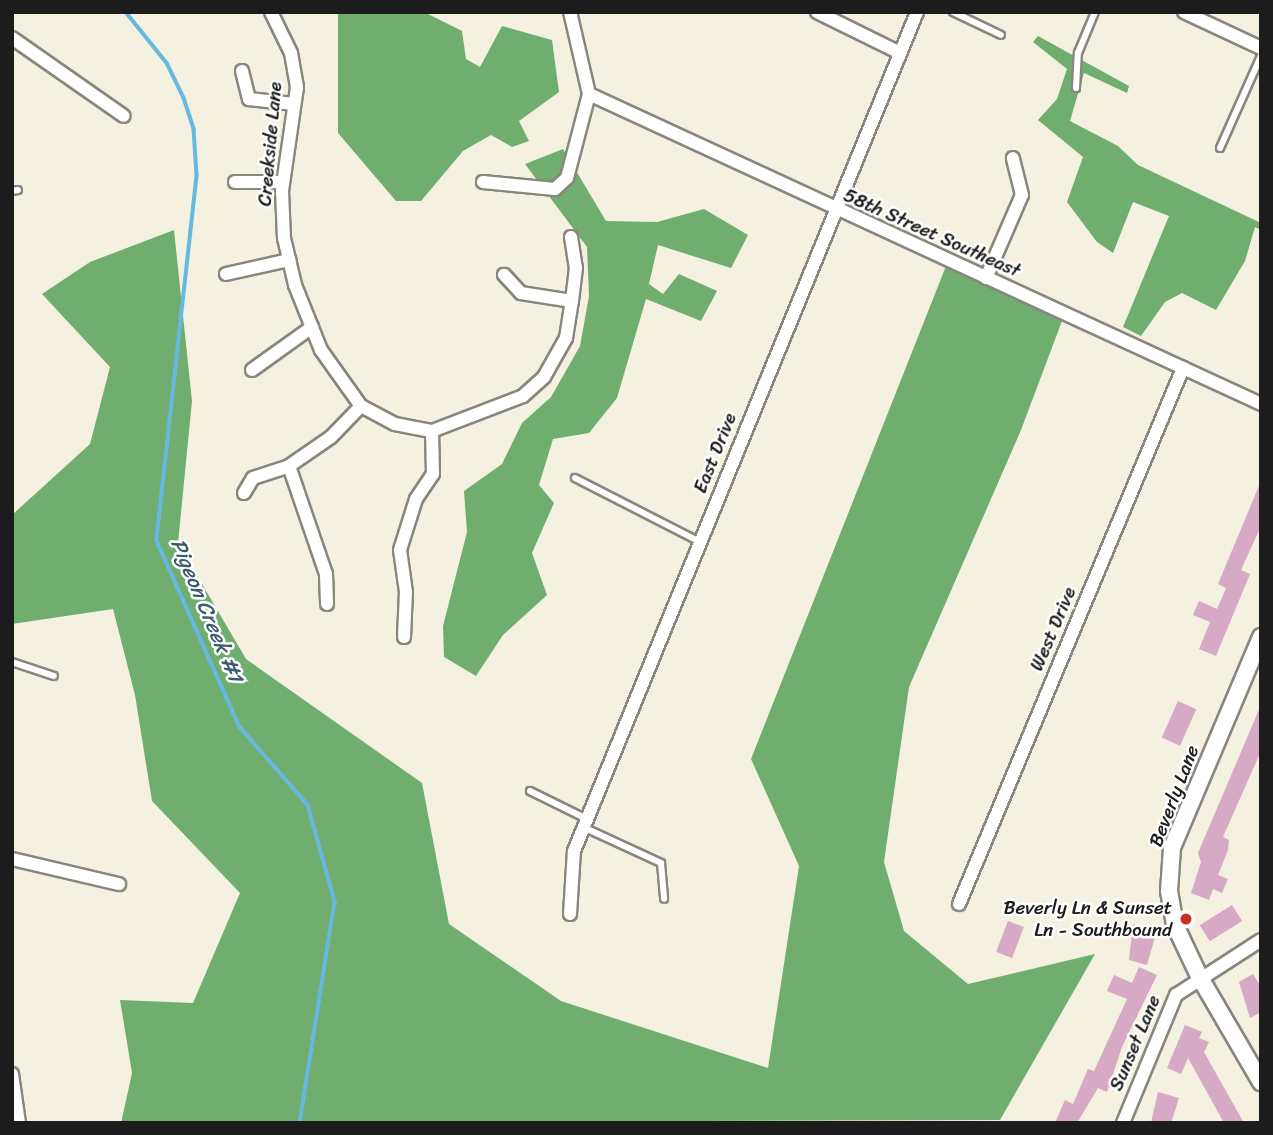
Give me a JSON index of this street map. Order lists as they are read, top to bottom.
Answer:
{
  "streets": {
    "street": [
      "Creekside Lane",
      "58th Street Southeast",
      "East Drive",
      "West Drive",
      "Beverly Lane",
      "Sunset Lane"
    ]
  },
  "crossings": [
    ["58th Street Southeast", "East Drive"],
    ["58th Street Southeast", "West Drive"],
    ["Beverly Lane", "Sunset Lane"]
  ],
  "water": ["Pigeon Creek #1"],
  "places": ["Beverly Ln & Sunset Ln - Southbound"]
}
